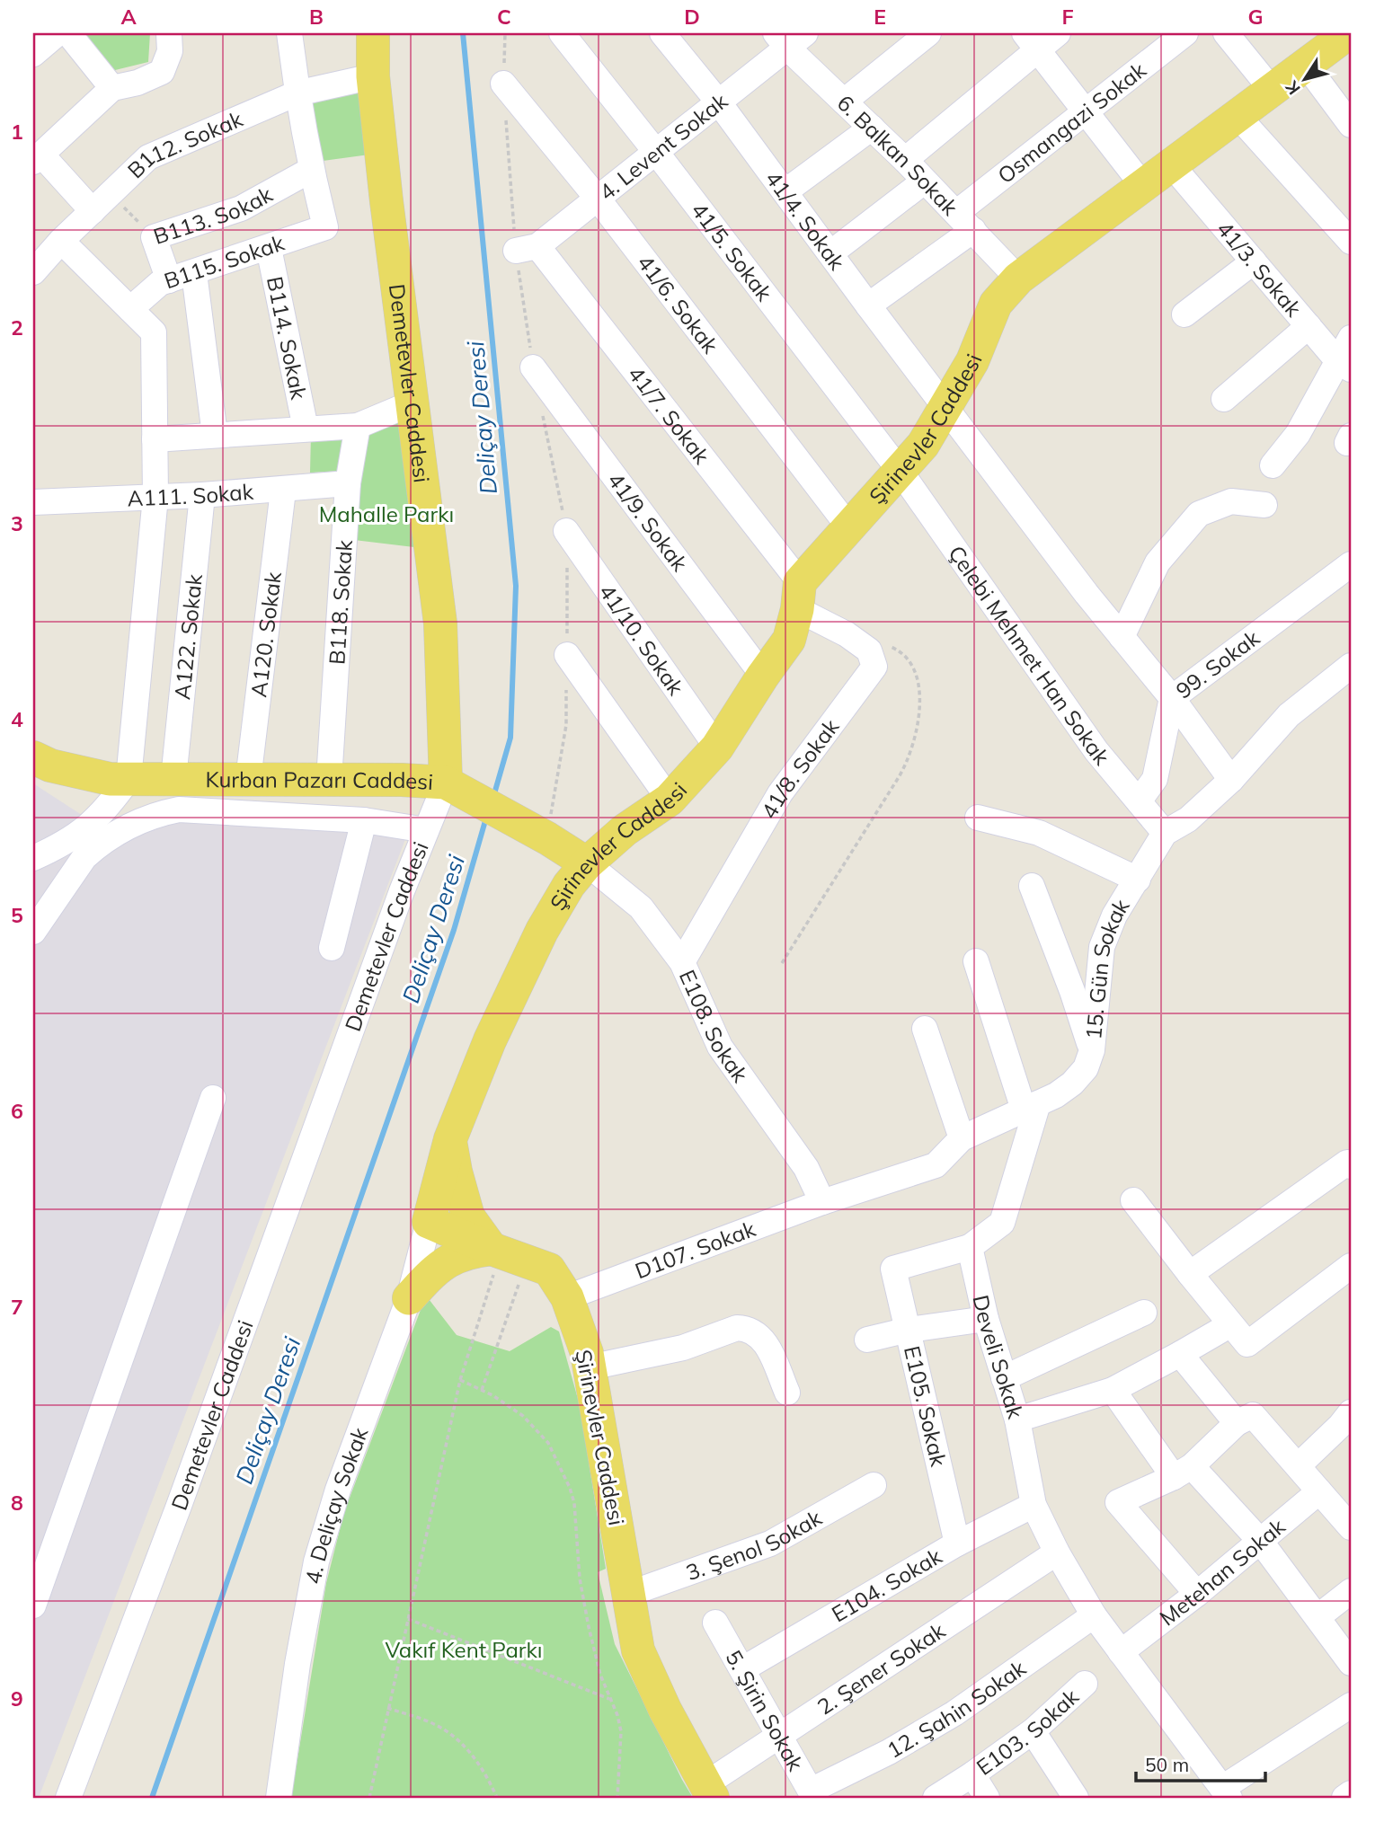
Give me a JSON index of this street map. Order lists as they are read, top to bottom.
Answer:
{
  "streets": {
    "main road": ["Demetevler Caddesi", "Şirinevler Caddesi", "Kurban Pazarı Caddesi"],
    "street": [
      "Osmangazi Sokak",
      "4. Levent Sokak",
      "B112. Sokak",
      "6. Balkan Sokak",
      "B113. Sokak",
      "41/4. Sokak",
      "41/5. Sokak",
      "B115. Sokak",
      "41/3. Sokak",
      "41/6. Sokak",
      "B114. Sokak",
      "41/7. Sokak",
      "A111. Sokak",
      "41/9. Sokak",
      "B118. Sokak",
      "A120. Sokak",
      "A122. Sokak",
      "41/10. Sokak",
      "Çelebi Mehmet Han Sokak",
      "99. Sokak",
      "41/8. Sokak",
      "15. Gün Sokak",
      "E108. Sokak",
      "D107. Sokak",
      "Develi Sokak",
      "E105. Sokak",
      "4. Deliçay Sokak",
      "3. Şenol Sokak",
      "Metehan Sokak",
      "E104. Sokak",
      "2. Şener Sokak",
      "12. Şahin Sokak",
      "5. Şirin Sokak",
      "E103. Sokak"
    ]
  },
  "crossings": [
    ["Osmangazi Sokak", "6. Balkan Sokak"],
    ["Osmangazi Sokak", "41/4. Sokak"],
    ["4. Levent Sokak", "6. Balkan Sokak"],
    ["4. Levent Sokak", "41/4. Sokak"],
    ["4. Levent Sokak", "41/5. Sokak"],
    ["4. Levent Sokak", "41/6. Sokak"],
    ["4. Levent Sokak", "41/7. Sokak"],
    ["B112. Sokak", "Demetevler Caddesi"],
    ["6. Balkan Sokak", "Şirinevler Caddesi"],
    ["B113. Sokak", "B115. Sokak"],
    ["41/4. Sokak", "Şirinevler Caddesi"],
    ["41/4. Sokak", "99. Sokak"],
    ["41/4. Sokak", "15. Gün Sokak"],
    ["41/5. Sokak", "Şirinevler Caddesi"],
    ["41/5. Sokak", "Çelebi Mehmet Han Sokak"],
    ["B115. Sokak", "B114. Sokak"],
    ["41/3. Sokak", "Şirinevler Caddesi"],
    ["41/6. Sokak", "Şirinevler Caddesi"],
    ["Demetevler Caddesi", "Kurban Pazarı Caddesi"],
    ["41/7. Sokak", "Şirinevler Caddesi"],
    ["Şirinevler Caddesi", "41/9. Sokak"],
    ["Şirinevler Caddesi", "41/10. Sokak"],
    ["Şirinevler Caddesi", "Çelebi Mehmet Han Sokak"],
    ["Şirinevler Caddesi", "Kurban Pazarı Caddesi"],
    ["Şirinevler Caddesi", "E108. Sokak"],
    ["Şirinevler Caddesi", "D107. Sokak"],
    ["Şirinevler Caddesi", "4. Deliçay Sokak"],
    ["Şirinevler Caddesi", "3. Şenol Sokak"],
    ["Şirinevler Caddesi", "2. Şener Sokak"],
    ["A111. Sokak", "B118. Sokak"],
    ["A111. Sokak", "A120. Sokak"],
    ["A111. Sokak", "A122. Sokak"],
    ["B118. Sokak", "Kurban Pazarı Caddesi"],
    ["A120. Sokak", "Kurban Pazarı Caddesi"],
    ["A122. Sokak", "Kurban Pazarı Caddesi"],
    ["Çelebi Mehmet Han Sokak", "99. Sokak"],
    ["Çelebi Mehmet Han Sokak", "15. Gün Sokak"],
    ["41/8. Sokak", "E108. Sokak"],
    ["Kurban Pazarı Caddesi", "E108. Sokak"],
    ["15. Gün Sokak", "E108. Sokak"],
    ["15. Gün Sokak", "D107. Sokak"],
    ["E108. Sokak", "D107. Sokak"],
    ["Develi Sokak", "E105. Sokak"],
    ["Develi Sokak", "Metehan Sokak"],
    ["Develi Sokak", "E104. Sokak"],
    ["Develi Sokak", "2. Şener Sokak"],
    ["Develi Sokak", "12. Şahin Sokak"],
    ["E105. Sokak", "E104. Sokak"],
    ["E104. Sokak", "5. Şirin Sokak"],
    ["2. Şener Sokak", "5. Şirin Sokak"],
    ["12. Şahin Sokak", "5. Şirin Sokak"]
  ],
  "water": ["Deliçay Deresi"],
  "parks": ["Mahalle Parkı", "Vakıf Kent Parkı"],
  "scale_bar": "50 m",
  "north": "bottom left",
  "grid": {
    "columns": [
      "A",
      "B",
      "C",
      "D",
      "E",
      "F",
      "G"
    ],
    "rows": [
      "1",
      "2",
      "3",
      "4",
      "5",
      "6",
      "7",
      "8",
      "9"
    ]
  }
}
